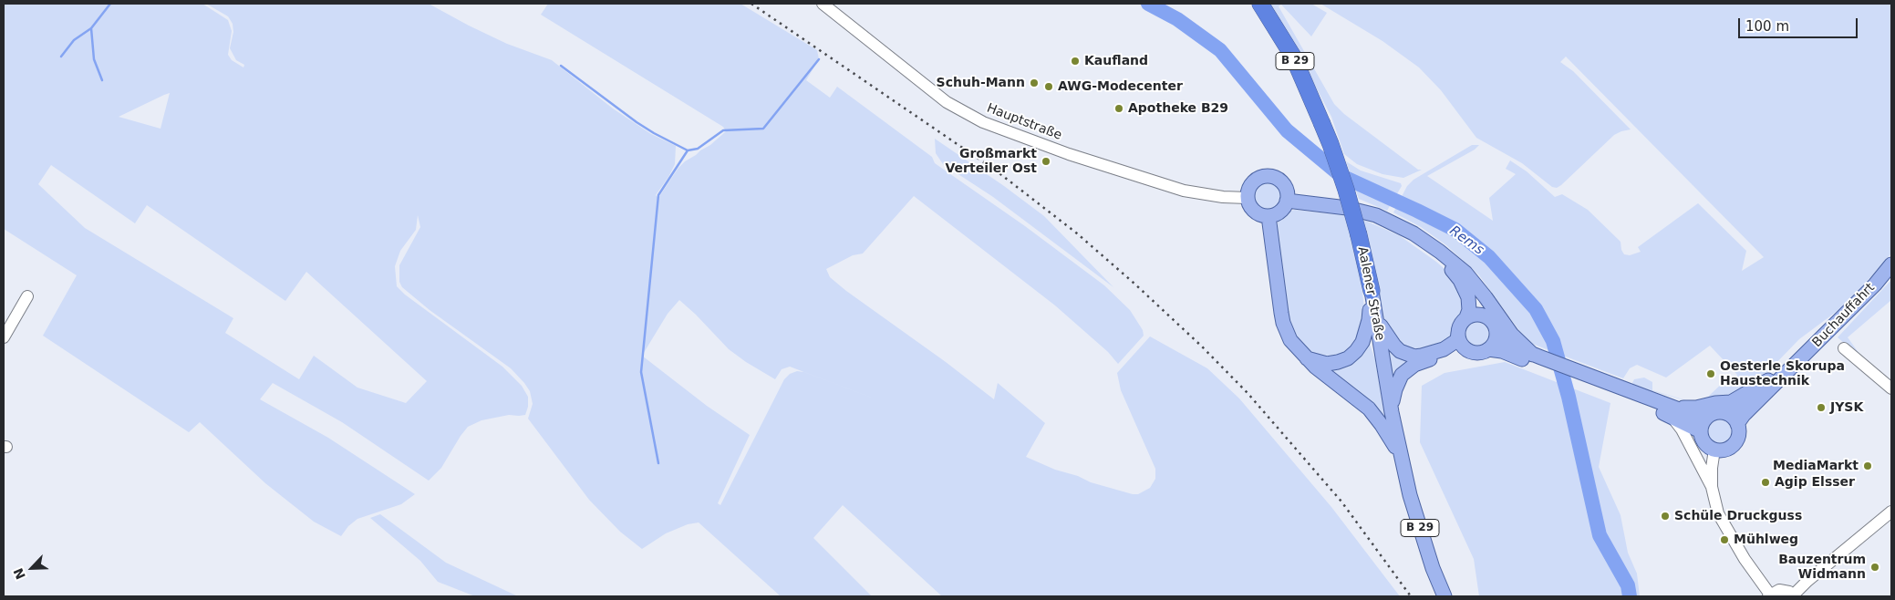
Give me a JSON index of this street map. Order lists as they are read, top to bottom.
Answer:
{
  "streets": {
    "highway": ["B 29", "Aalener Straße"],
    "main road": ["Buchauffahrt"],
    "street": ["Hauptstraße"]
  },
  "water": ["Rems"],
  "places": [
    "Kaufland",
    "Schuh-Mann",
    "AWG-Modecenter",
    "Apotheke B29",
    "Großmarkt Verteiler Ost",
    "Oesterle Skorupa Haustechnik",
    "JYSK",
    "MediaMarkt",
    "Agip Elsser",
    "Schüle Druckguss",
    "Mühlweg",
    "Bauzentrum Widmann"
  ],
  "scale_bar": "100 m",
  "north": "bottom left"
}
